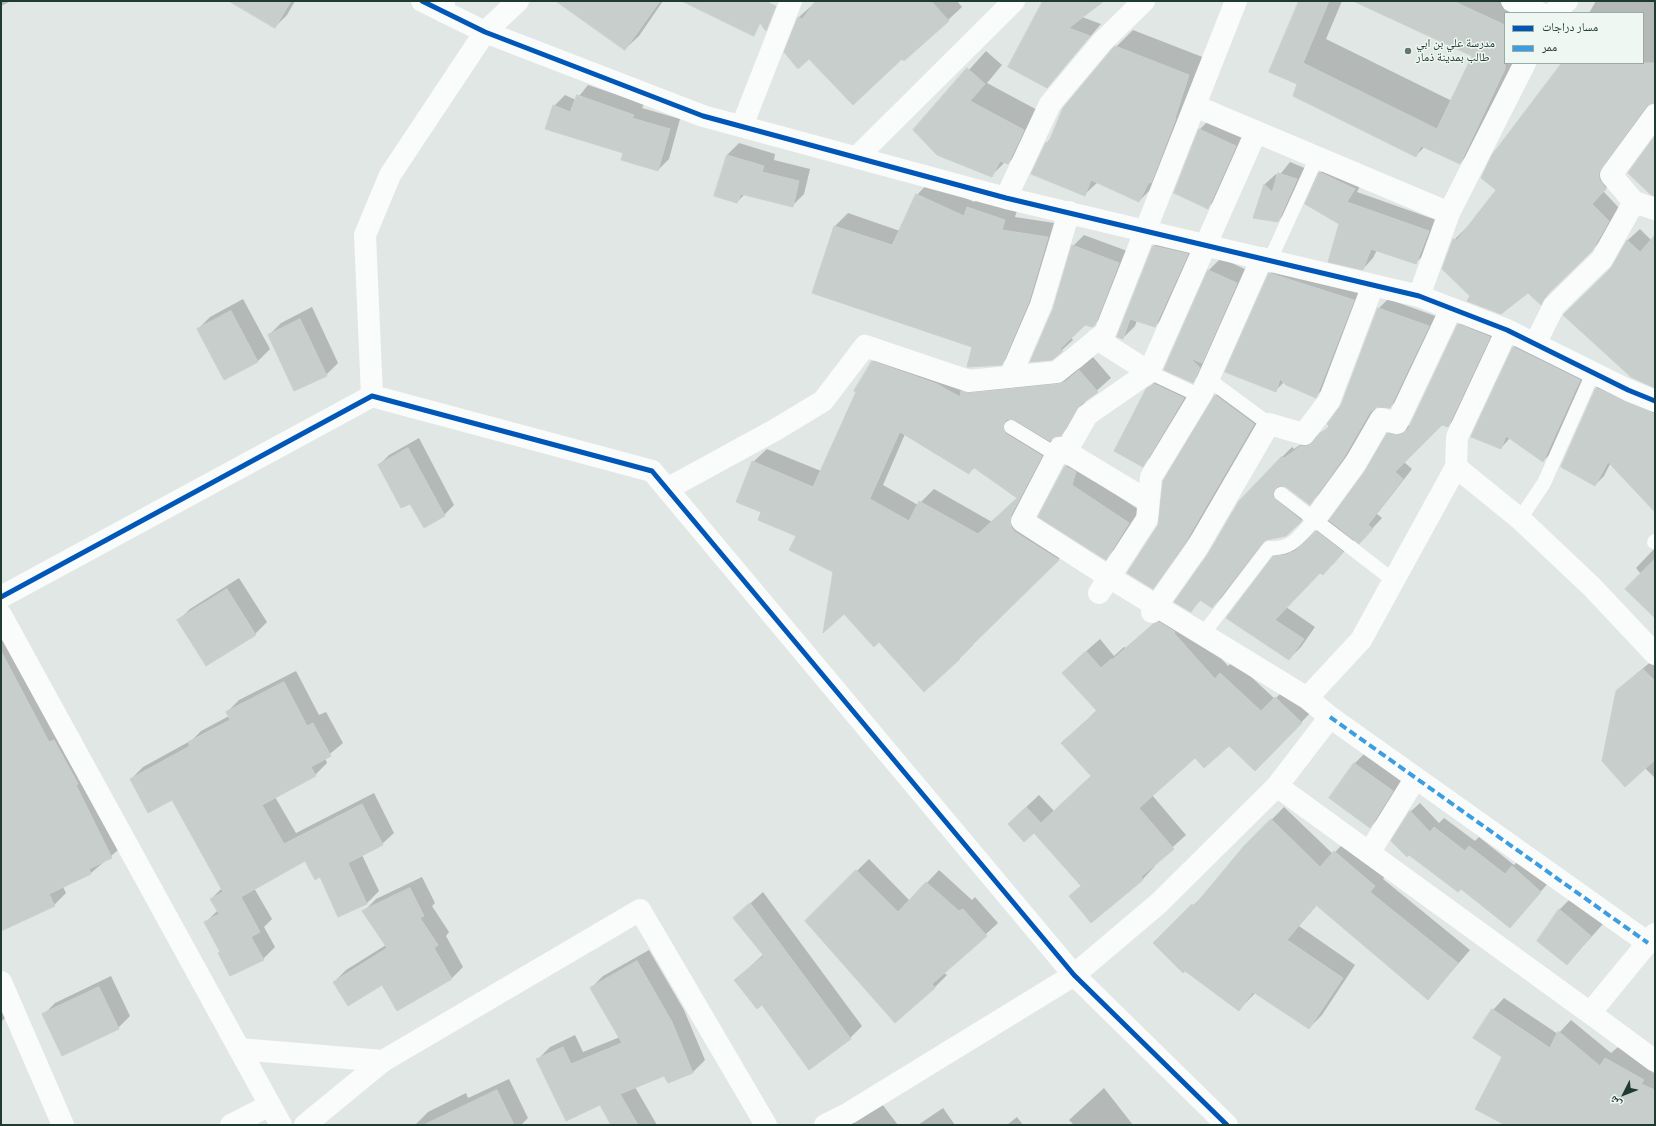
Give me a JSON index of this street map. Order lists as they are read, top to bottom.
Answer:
{
  "places": ["مدرسة علي بن ابي طالب بمدينة ذمار"],
  "legend": ["مسار دراجات", "ممر"],
  "north": "bottom left"
}
